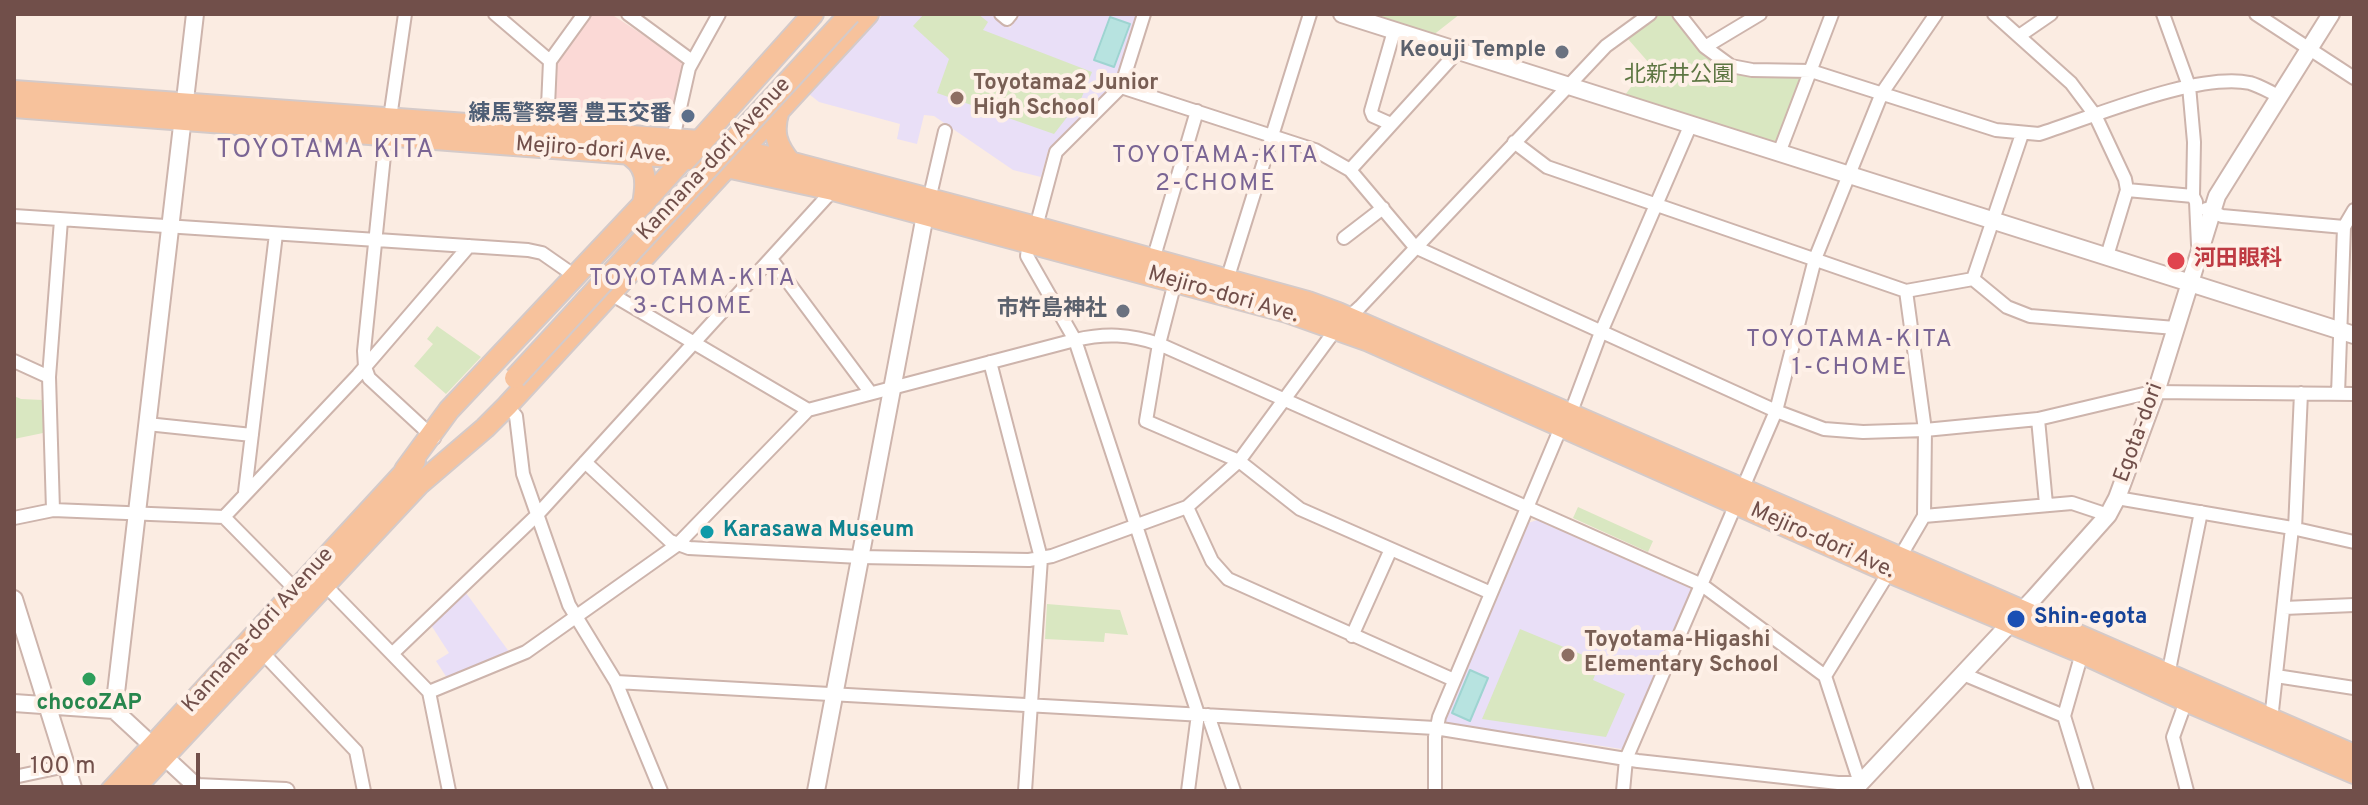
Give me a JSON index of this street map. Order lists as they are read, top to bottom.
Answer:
{
  "streets": {
    "main road": ["Mejiro-dori Ave.", "Kannana-dori Avenue"],
    "street": ["Egota-dori"]
  },
  "crossings": [
    ["Mejiro-dori Ave.", "Egota-dori"]
  ],
  "districts": [
    "TOYOTAMA KITA",
    "TOYOTAMA-KITA 2-CHOME",
    "TOYOTAMA-KITA 3-CHOME",
    "TOYOTAMA-KITA 1-CHOME"
  ],
  "parks": ["北新井公園"],
  "places": [
    "Keouji Temple",
    "Toyotama2 Junior High School",
    "練馬警察署 豊玉交番",
    "河田眼科",
    "市杵島神社",
    "Karasawa Museum",
    "Shin-egota",
    "Toyotama-Higashi Elementary School",
    "chocoZAP"
  ],
  "scale_bar": "100 m"
}
